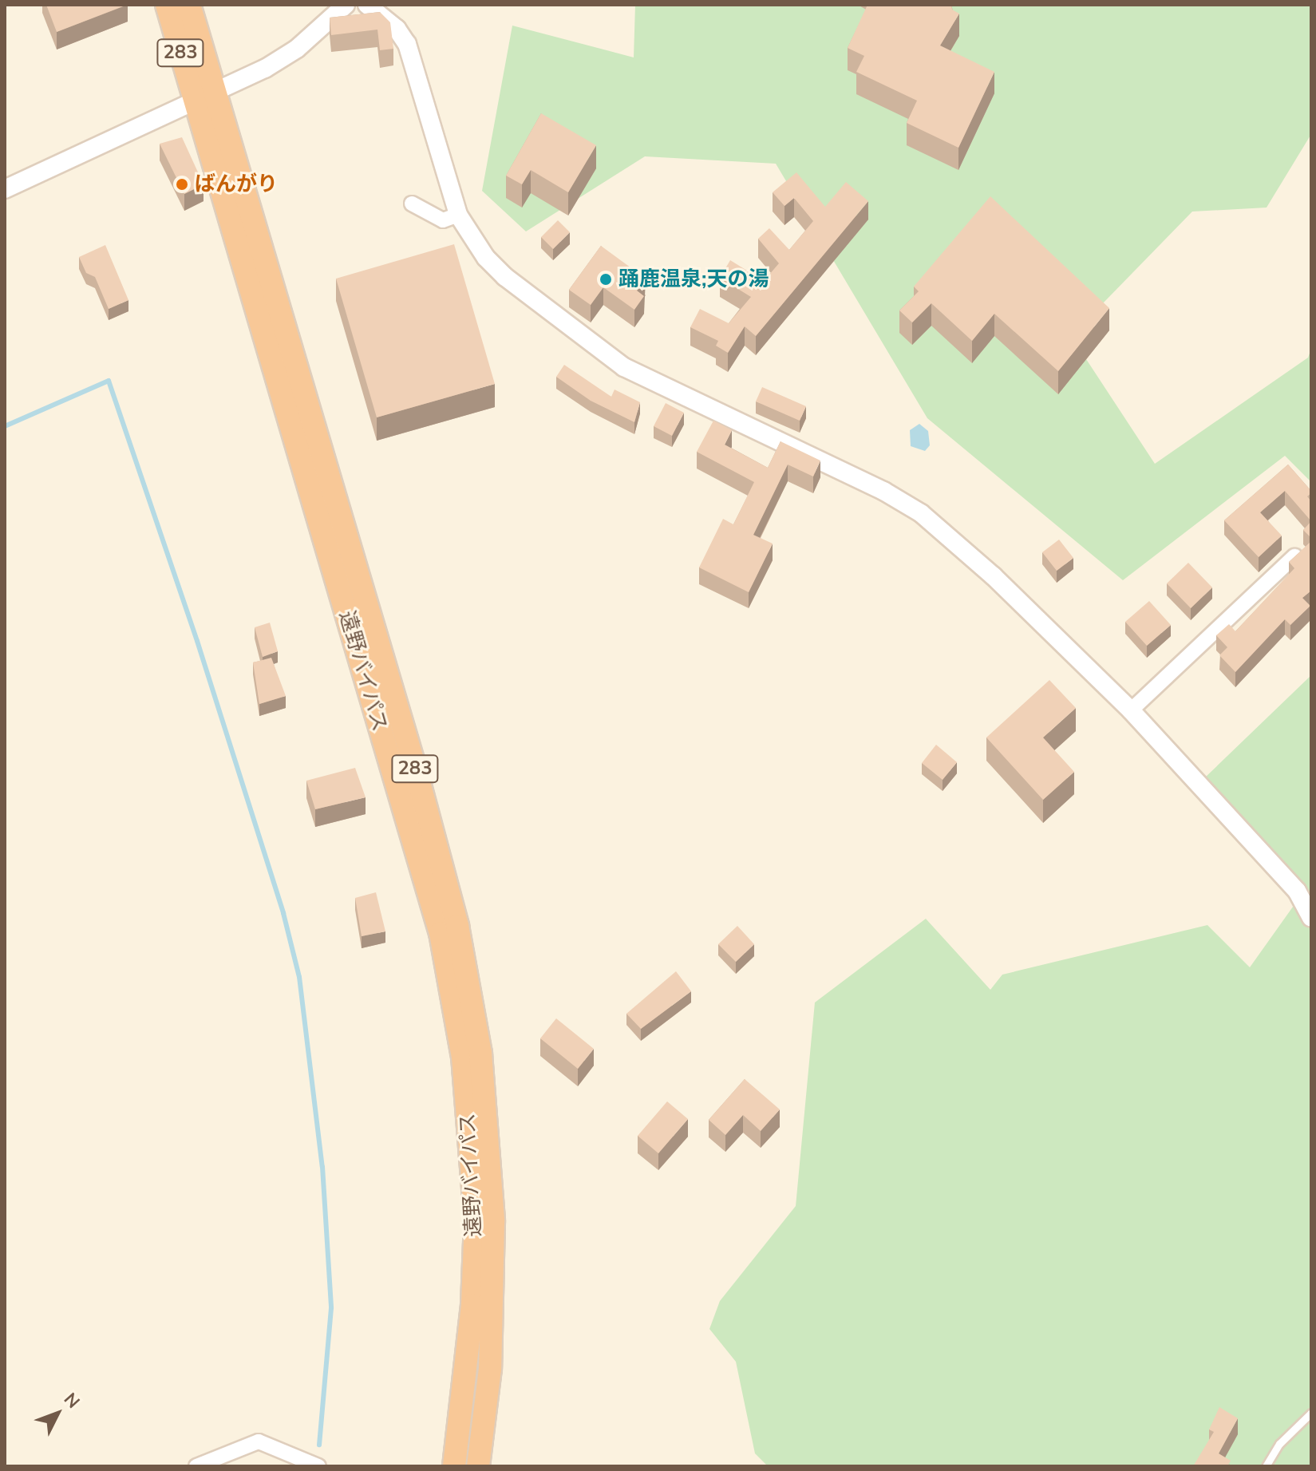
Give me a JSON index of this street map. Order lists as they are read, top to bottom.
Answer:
{
  "streets": {
    "highway": ["283", "遠野バイパス"]
  },
  "places": ["ばんがり", "踊鹿温泉;天の湯"],
  "north": "top right"
}
